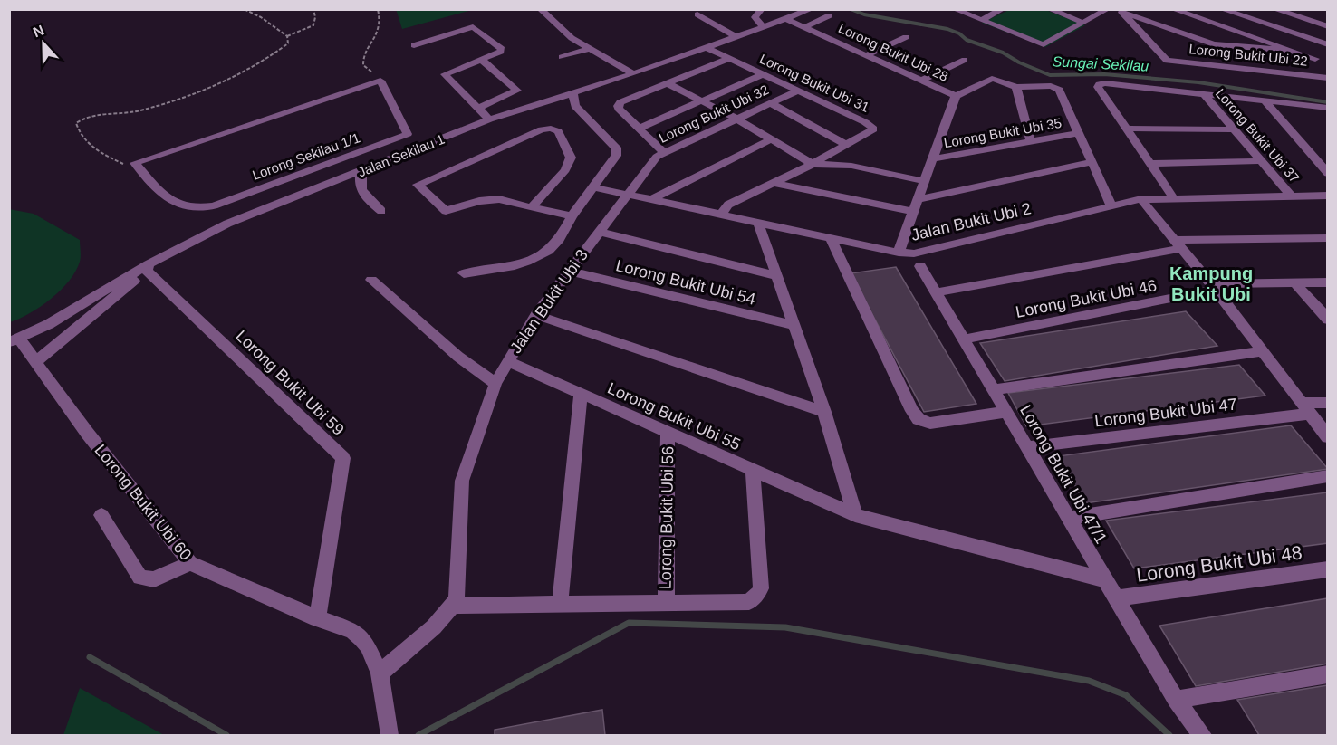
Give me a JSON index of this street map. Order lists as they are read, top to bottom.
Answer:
{
  "streets": {
    "street": [
      "Lorong Bukit Ubi 28",
      "Lorong Bukit Ubi 22",
      "Lorong Bukit Ubi 31",
      "Lorong Bukit Ubi 32",
      "Lorong Bukit Ubi 35",
      "Lorong Bukit Ubi 37",
      "Jalan Sekilau 1",
      "Lorong Sekilau 1/1",
      "Jalan Bukit Ubi 2",
      "Lorong Bukit Ubi 54",
      "Lorong Bukit Ubi 46",
      "Jalan Bukit Ubi 3",
      "Lorong Bukit Ubi 59",
      "Lorong Bukit Ubi 47",
      "Lorong Bukit Ubi 55",
      "Lorong Bukit Ubi 47/1",
      "Lorong Bukit Ubi 60",
      "Lorong Bukit Ubi 56",
      "Lorong Bukit Ubi 48"
    ]
  },
  "crossings": [
    ["Lorong Bukit Ubi 28", "Lorong Bukit Ubi 35"],
    ["Lorong Bukit Ubi 28", "Jalan Sekilau 1"],
    ["Lorong Bukit Ubi 28", "Jalan Bukit Ubi 2"],
    ["Lorong Bukit Ubi 31", "Lorong Bukit Ubi 32"],
    ["Lorong Bukit Ubi 31", "Jalan Sekilau 1"],
    ["Lorong Bukit Ubi 31", "Jalan Bukit Ubi 2"],
    ["Lorong Bukit Ubi 32", "Jalan Bukit Ubi 2"],
    ["Lorong Bukit Ubi 32", "Jalan Bukit Ubi 3"],
    ["Lorong Bukit Ubi 37", "Jalan Bukit Ubi 2"],
    ["Jalan Sekilau 1", "Lorong Bukit Ubi 59"],
    ["Jalan Sekilau 1", "Lorong Bukit Ubi 60"],
    ["Jalan Bukit Ubi 2", "Jalan Bukit Ubi 3"],
    ["Lorong Bukit Ubi 54", "Jalan Bukit Ubi 3"],
    ["Lorong Bukit Ubi 46", "Lorong Bukit Ubi 47/1"],
    ["Jalan Bukit Ubi 3", "Lorong Bukit Ubi 55"],
    ["Lorong Bukit Ubi 59", "Lorong Bukit Ubi 60"],
    ["Lorong Bukit Ubi 47", "Lorong Bukit Ubi 47/1"],
    ["Lorong Bukit Ubi 55", "Lorong Bukit Ubi 47/1"],
    ["Lorong Bukit Ubi 55", "Lorong Bukit Ubi 56"],
    ["Lorong Bukit Ubi 47/1", "Lorong Bukit Ubi 48"]
  ],
  "districts": ["Kampung Bukit Ubi"],
  "water": ["Sungai Sekilau"],
  "north": "top"
}
